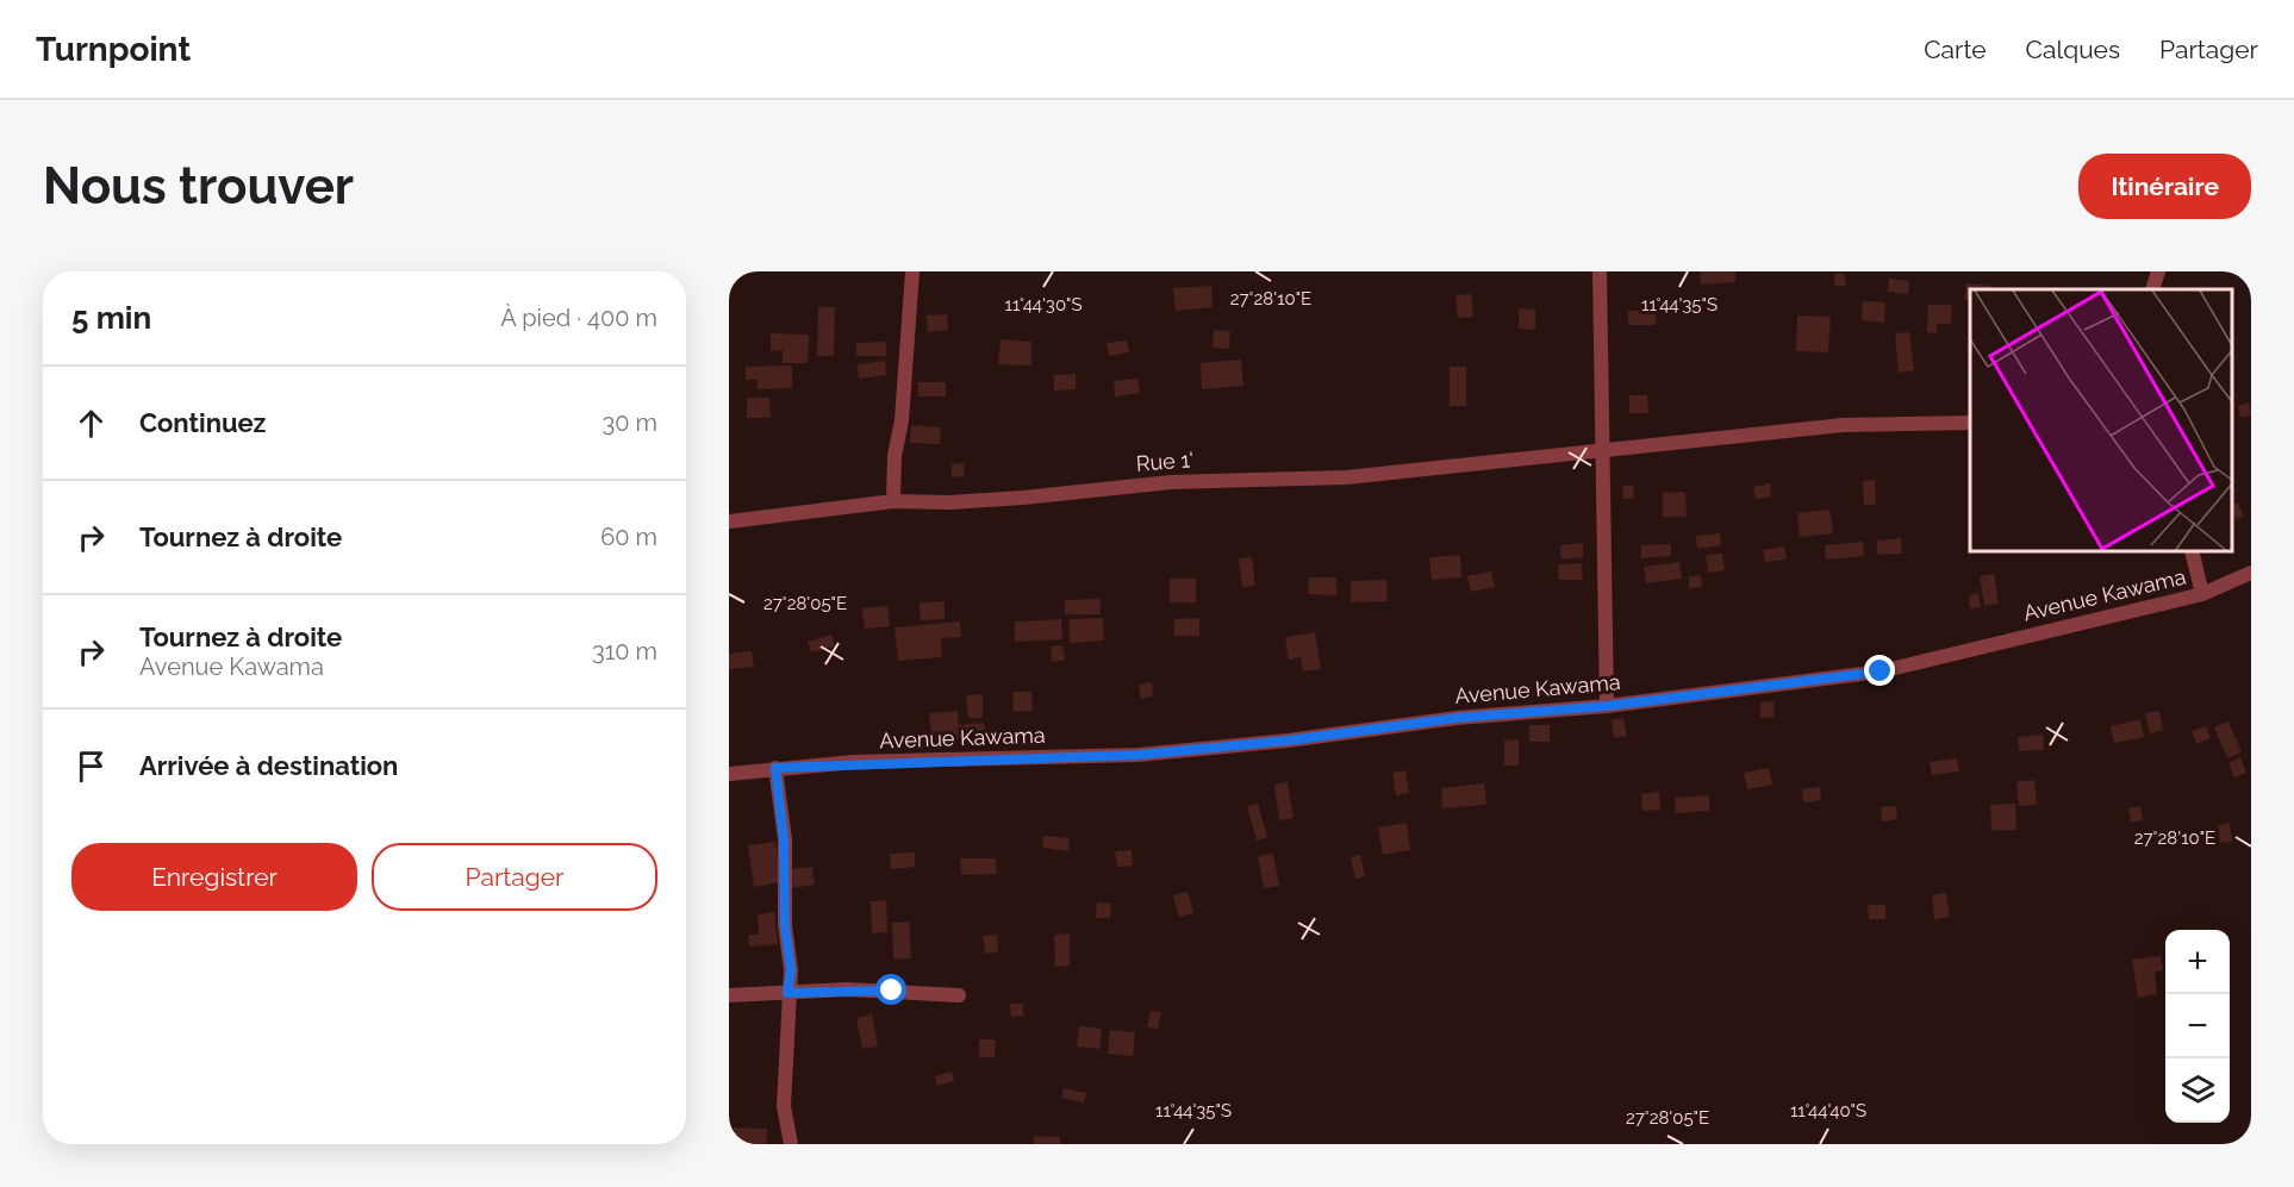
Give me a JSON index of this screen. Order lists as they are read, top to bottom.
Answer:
{
  "streets": {
    "street": ["Rue 1'", "Avenue Kawama"]
  },
  "page": {
    "header": "Turnpoint",
    "nav": ["Carte", "Calques", "Partager"],
    "buttons": [
      "Itinéraire",
      ["Enregistrer", "Partager"]
    ],
    "title": "Nous trouver",
    "heading": ["5 min", "À pied · 400 m"],
    "list": [
      ["Continuez", "30 m"],
      ["Tournez à droite", "60 m"],
      ["Tournez à droite", "Avenue Kawama", "310 m"],
      "Arrivée à destination"
    ],
    "map_buttons": ["+", "−"]
  },
  "coordinates": [
    "27°28'10\"E",
    "11°44'35\"S",
    "11°44'30\"S",
    "27°28'05\"E",
    "11°44'40\"S"
  ]
}
